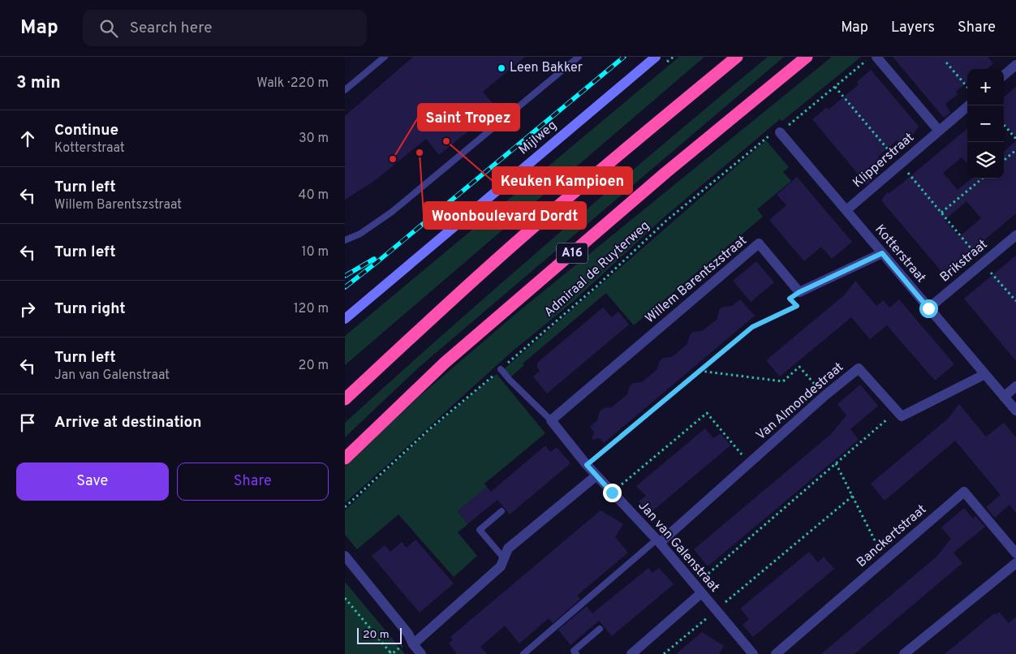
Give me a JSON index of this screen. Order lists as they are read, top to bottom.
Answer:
{
  "streets": {
    "highway": ["A16"],
    "main road": ["Mijlweg"],
    "street": [
      "Klipperstraat",
      "Kotterstraat",
      "Brikstraat",
      "Willem Barentszstraat",
      "Van Almondestraat",
      "Banckertstraat",
      "Jan van Galenstraat"
    ],
    "path": ["Admiraal de Ruyterweg"]
  },
  "crossings": [
    ["Klipperstraat", "Kotterstraat"],
    ["Kotterstraat", "Brikstraat"],
    ["Kotterstraat", "Admiraal de Ruyterweg"],
    ["Admiraal de Ruyterweg", "Jan van Galenstraat"],
    ["Willem Barentszstraat", "Jan van Galenstraat"],
    ["Van Almondestraat", "Jan van Galenstraat"]
  ],
  "places": [
    "Leen Bakker",
    "Keuken Kampioen",
    "Woonboulevard Dordt",
    "Saint Tropez"
  ],
  "scale_bar": "20 m",
  "page": {
    "header": "Map",
    "search": "Search here",
    "nav": ["Map", "Layers", "Share"],
    "heading": ["3 min", "Walk · 220 m"],
    "map_buttons": ["+", "−"],
    "list": [
      ["Continue", "Kotterstraat", "30 m"],
      ["Turn left", "Willem Barentszstraat", "40 m"],
      ["Turn left", "10 m"],
      ["Turn right", "120 m"],
      ["Turn left", "Jan van Galenstraat", "20 m"],
      "Arrive at destination"
    ],
    "buttons": ["Save", "Share"],
    "scale": "20 m"
  }
}
